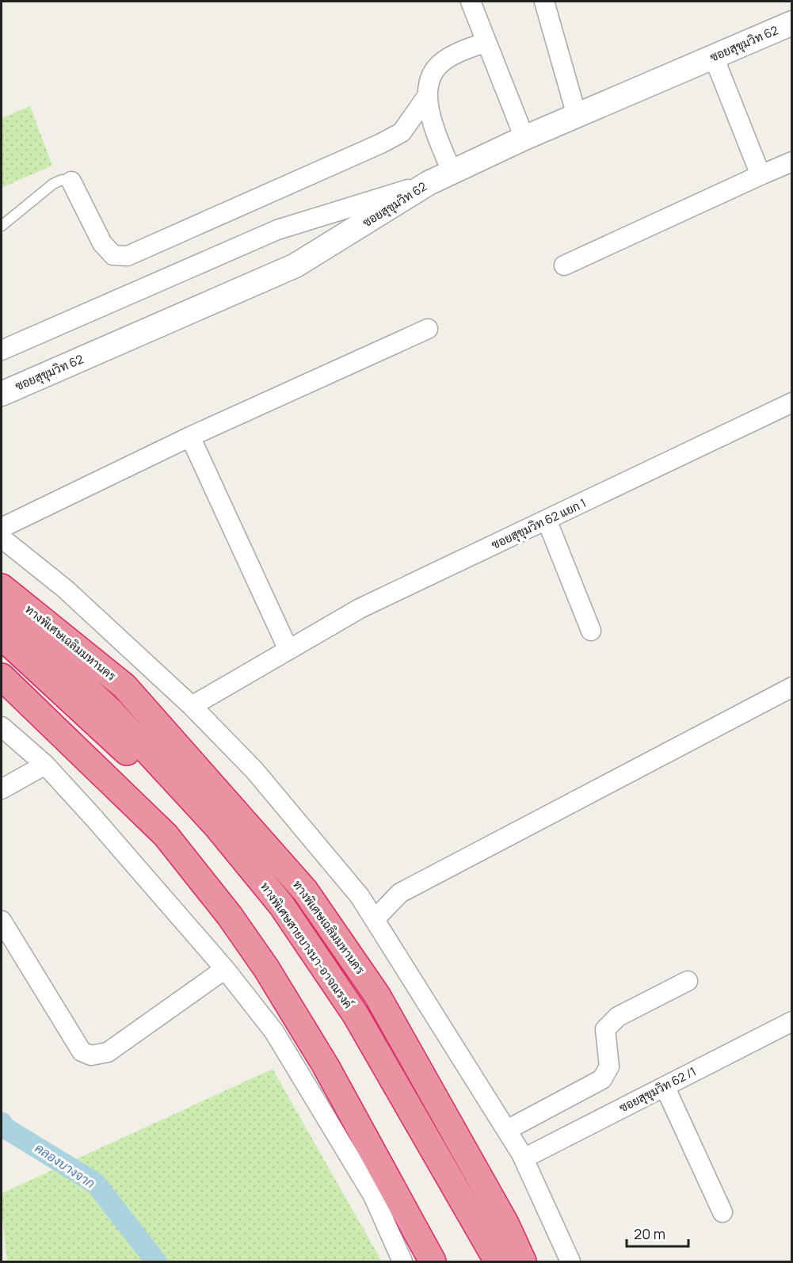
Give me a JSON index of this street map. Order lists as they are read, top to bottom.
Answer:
{
  "streets": {
    "highway": ["ทางพิเศษเฉลิมมหานคร", "ทางพิเศษสายบางนา-อาจณรงค์"],
    "street": ["ซอยสุขุมวิท 62", "ซอยสุขุมวิท 62 แยก 1", "ซอยสุขุมวิท 62 /1"]
  },
  "water": ["คลองบางจาก"],
  "scale_bar": "20 m"
}
